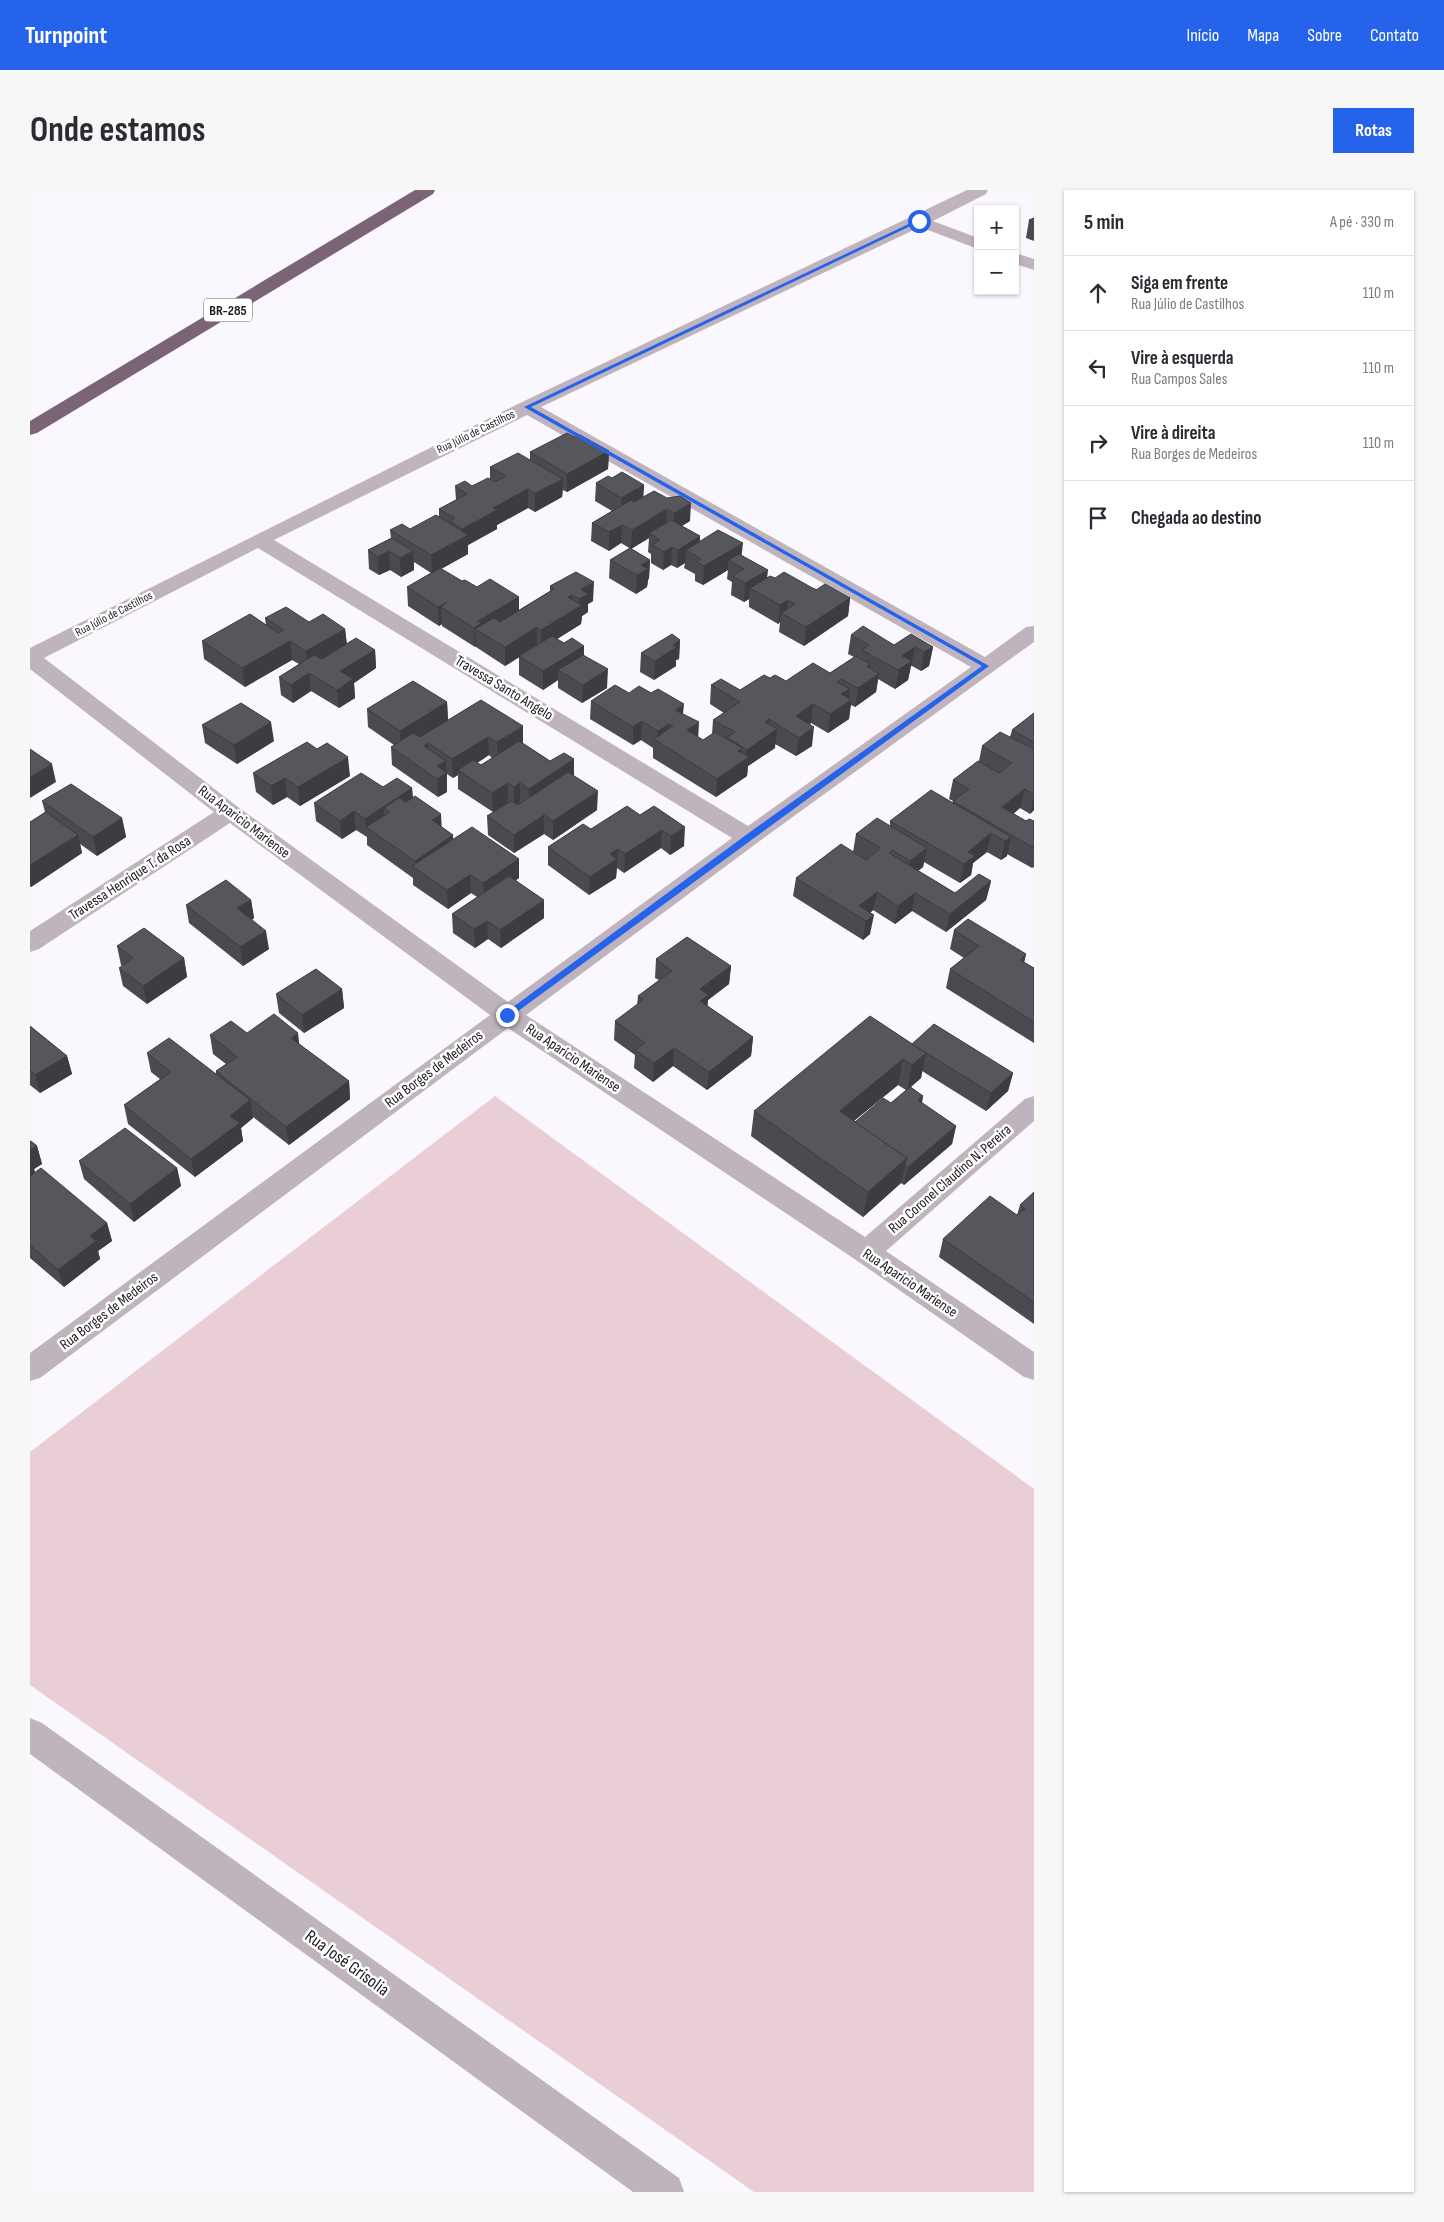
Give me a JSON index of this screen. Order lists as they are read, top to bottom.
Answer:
{
  "streets": {
    "highway": ["BR-285"],
    "street": [
      "Rua Júlio de Castilhos",
      "Travessa Santo Angelo",
      "Rua Aparicio Mariense",
      "Travessa Henrique T. da Rosa",
      "Rua Borges de Medeiros",
      "Rua Coronel Claudino N. Pereira",
      "Rua José Grisolia"
    ]
  },
  "crossings": [
    ["Rua Júlio de Castilhos", "Travessa Santo Angelo"],
    ["Rua Júlio de Castilhos", "Rua Aparicio Mariense"],
    ["Travessa Santo Angelo", "Rua Borges de Medeiros"],
    ["Rua Aparicio Mariense", "Travessa Henrique T. da Rosa"],
    ["Rua Aparicio Mariense", "Rua Borges de Medeiros"],
    ["Rua Aparicio Mariense", "Rua Coronel Claudino N. Pereira"]
  ],
  "page": {
    "header": "Turnpoint",
    "nav": [
      "Início",
      "Mapa",
      "Sobre",
      "Contato"
    ],
    "buttons": "Rotas",
    "title": "Onde estamos",
    "heading": ["5 min", "A pé · 330 m"],
    "map_buttons": ["+", "−"],
    "list": [
      ["Siga em frente", "Rua Júlio de Castilhos", "110 m"],
      ["Vire à esquerda", "Rua Campos Sales", "110 m"],
      ["Vire à direita", "Rua Borges de Medeiros", "110 m"],
      "Chegada ao destino"
    ]
  }
}
